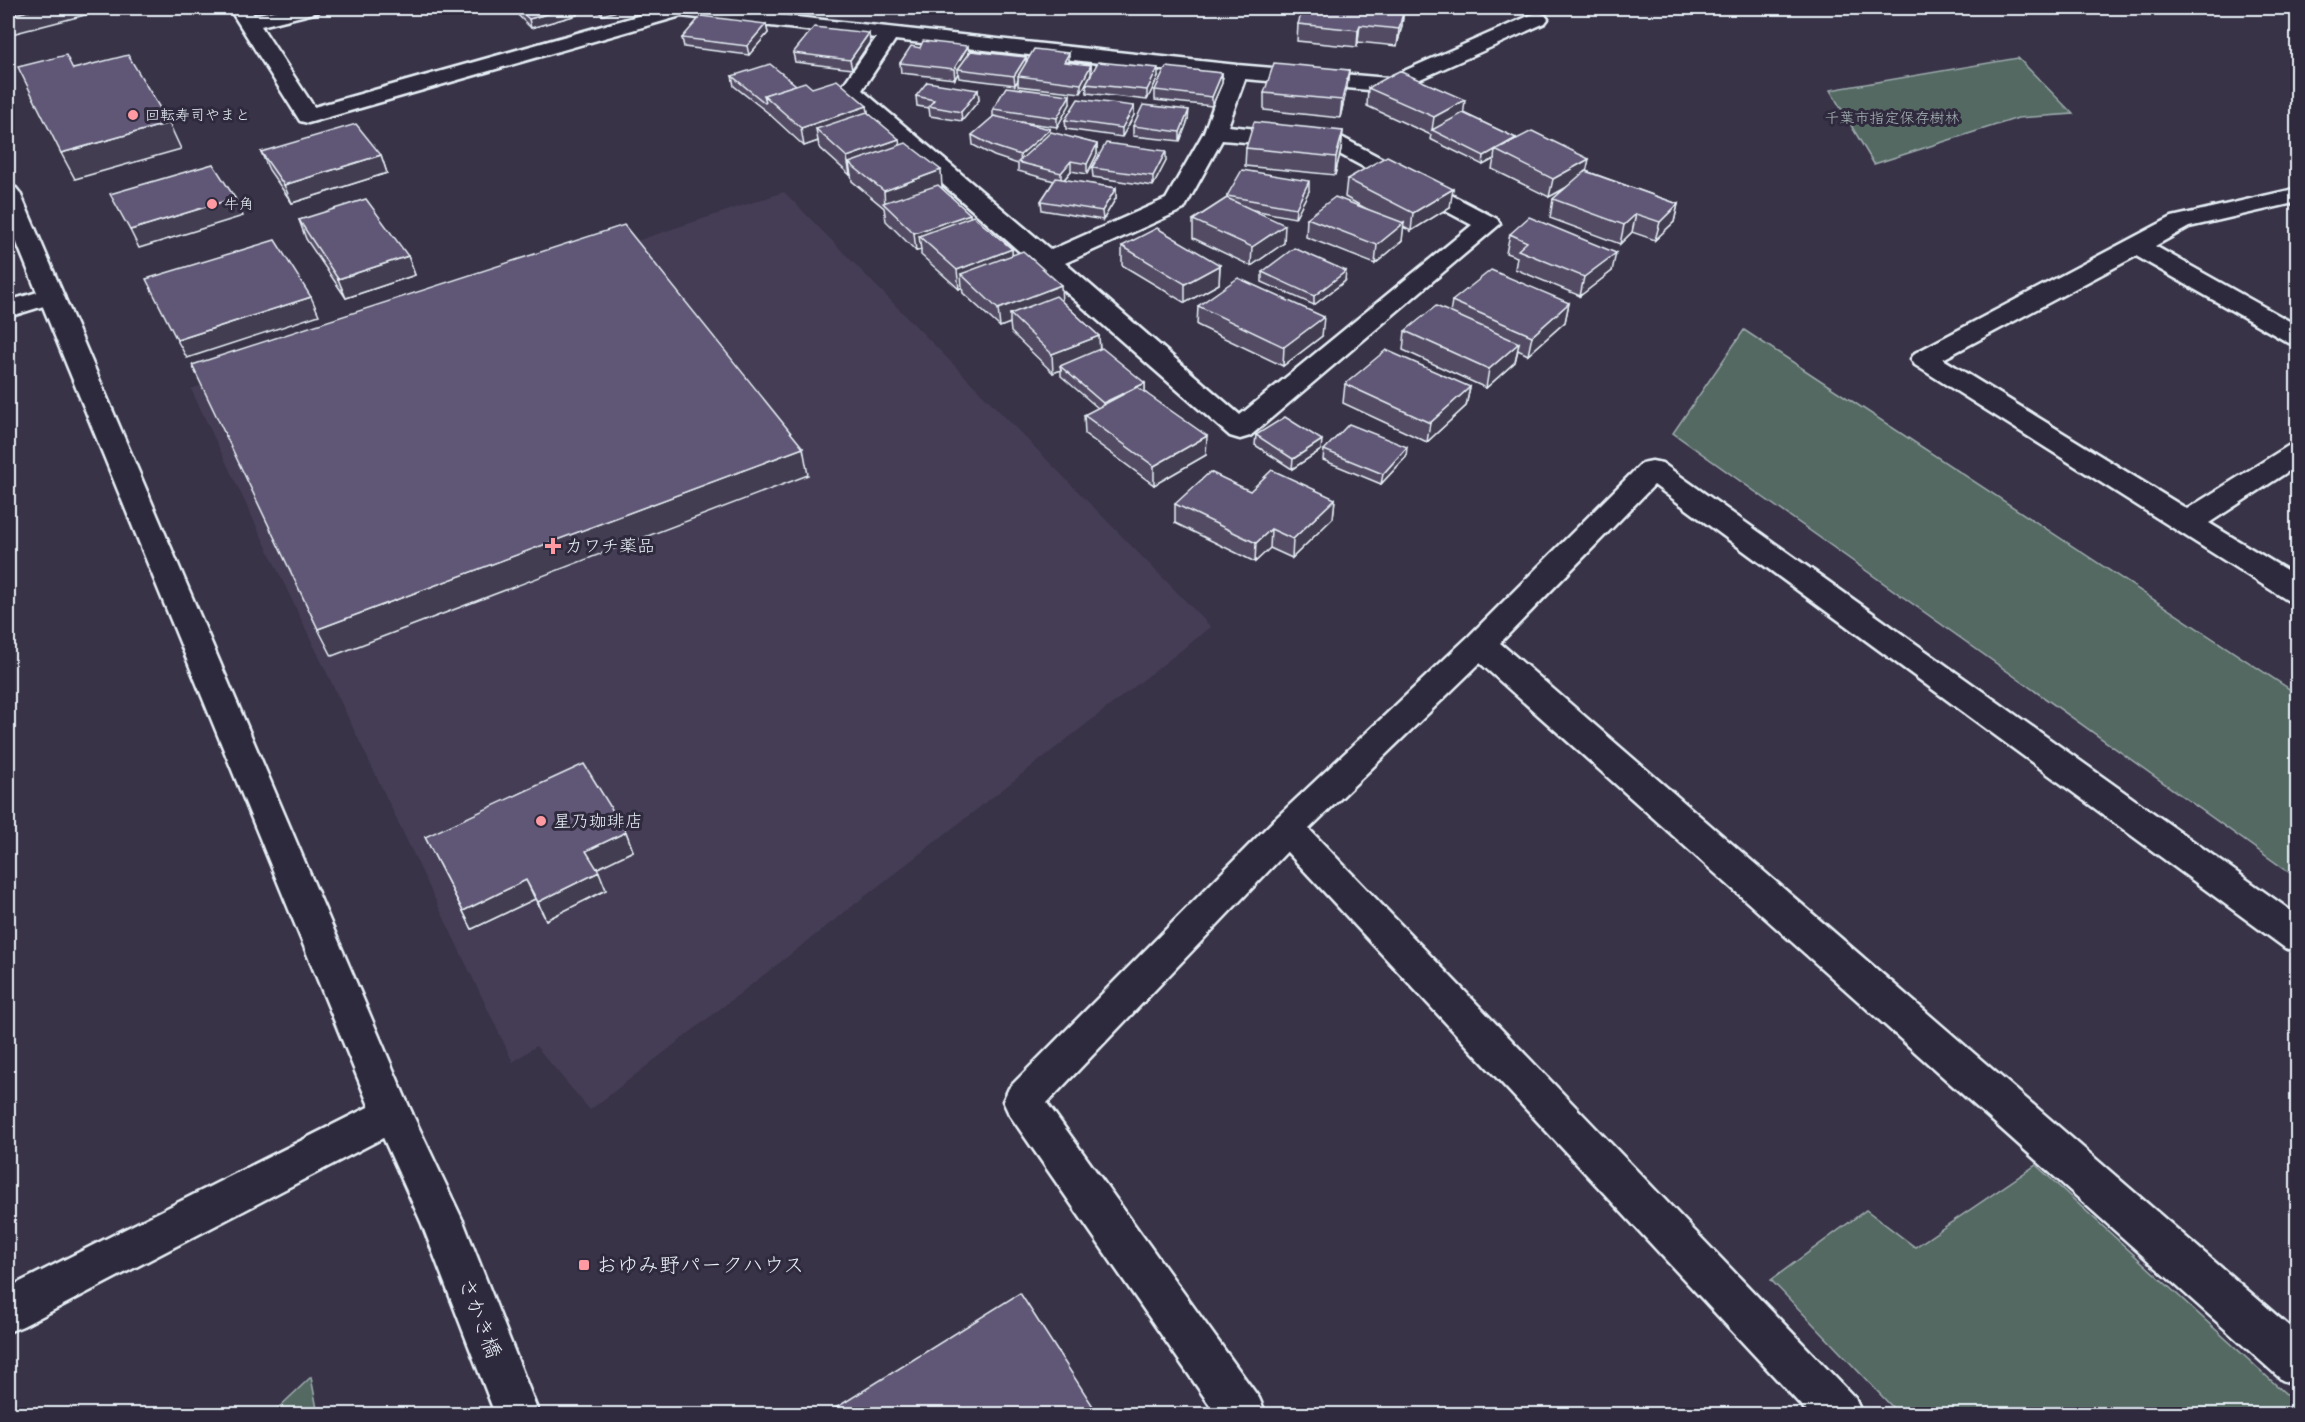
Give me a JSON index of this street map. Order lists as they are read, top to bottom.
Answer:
{
  "streets": {
    "street": ["さかき橋"]
  },
  "parks": ["千葉市指定保存樹林"],
  "places": {
    "other": ["回転寿司やまと", "牛角", "星乃珈琲店"],
    "health": ["カワチ薬品"],
    "transit": ["おゆみ野パークハウス"]
  }
}
